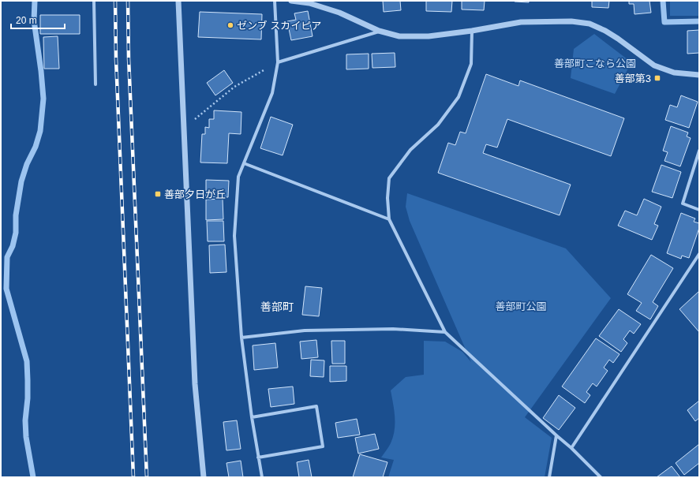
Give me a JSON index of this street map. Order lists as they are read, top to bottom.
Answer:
{
  "districts": ["善部町"],
  "parks": ["善部町こなら公園", "善部町公園"],
  "places": {
    "other": ["ゼンブ スカイピア"],
    "transit": ["善部第3", "善部夕日が丘"]
  },
  "scale_bar": "20 m"
}
